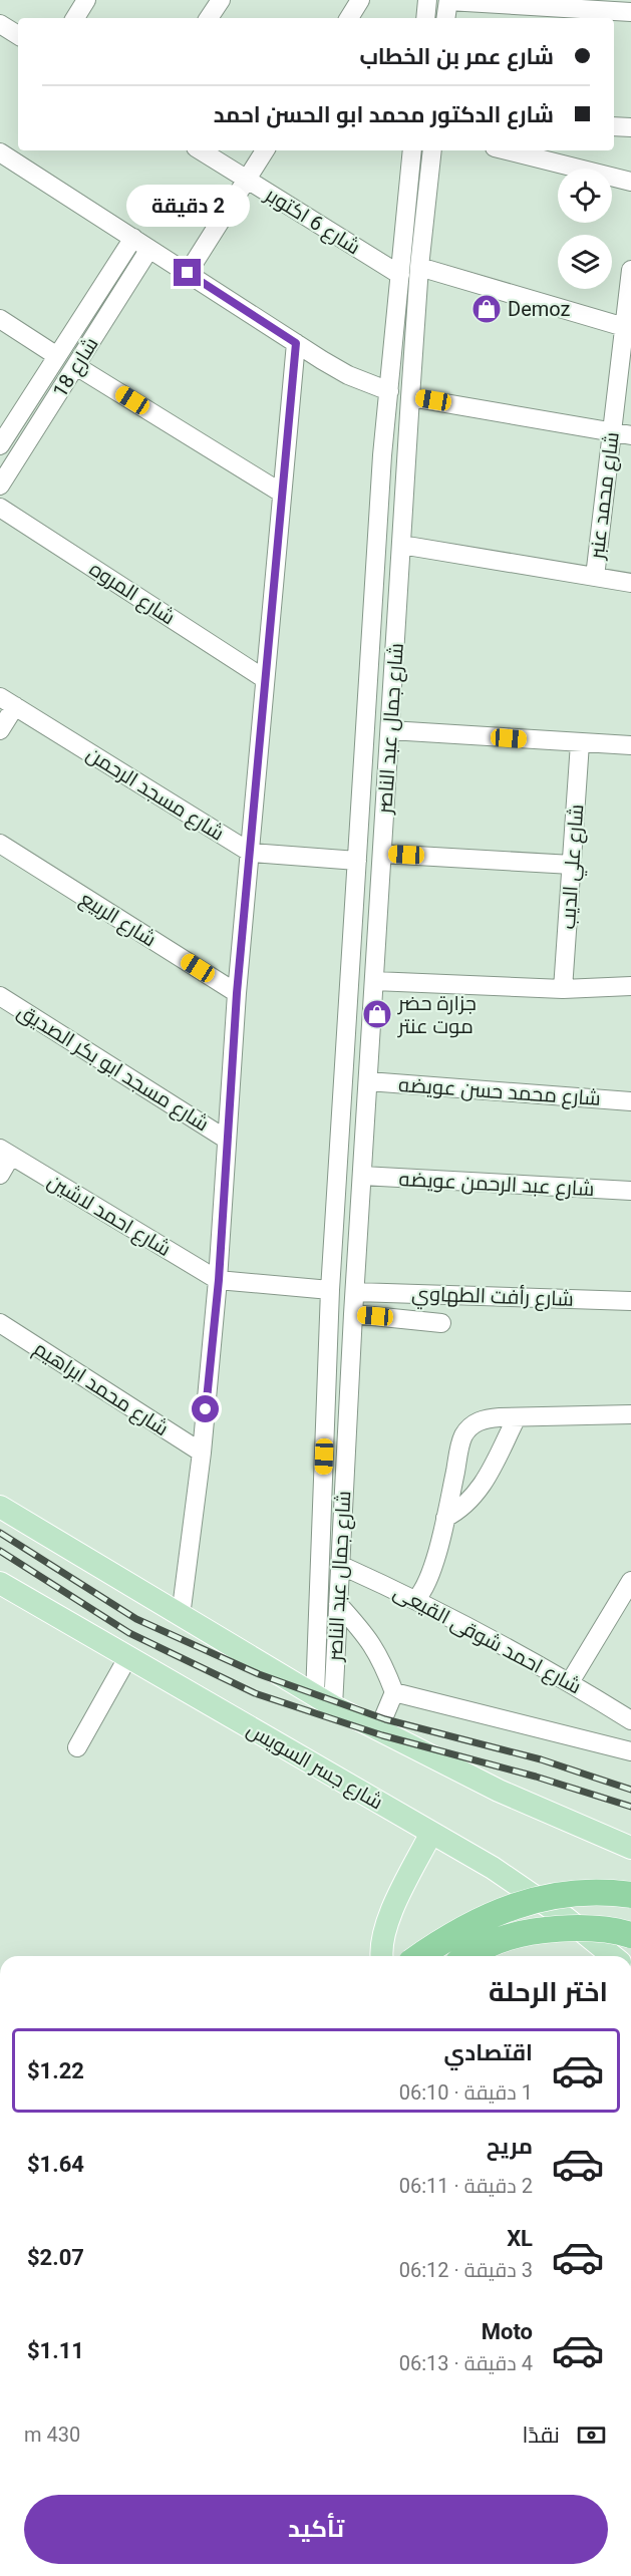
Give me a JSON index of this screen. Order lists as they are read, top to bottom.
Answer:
{
  "streets": {
    "main road": ["شارع جسر السويس"],
    "street": [
      "شارع 6 اكتوبر",
      "شارع 18",
      "شارع محمد عنبر",
      "شارع المروه",
      "شارع جمال عبد الناصر",
      "شارع مسجد الرحمن",
      "شارع علي الديب",
      "شارع الربيع",
      "شارع مسجد ابو بكر الصديق",
      "شارع محمد حسن عويضه",
      "شارع عبد الرحمن عويضه",
      "شارع احمد لاشين",
      "شارع رأفت الطهاوي",
      "شارع محمد ابراهيم",
      "شارع احمد شوقى القيعى"
    ]
  },
  "crossings": [
    ["شارع 6 اكتوبر", "شارع جمال عبد الناصر"],
    ["شارع جمال عبد الناصر", "شارع مسجد الرحمن"],
    ["شارع جمال عبد الناصر", "شارع محمد حسن عويضه"],
    ["شارع جمال عبد الناصر", "شارع عبد الرحمن عويضه"],
    ["شارع جمال عبد الناصر", "شارع رأفت الطهاوي"],
    ["شارع جمال عبد الناصر", "شارع احمد شوقى القيعى"]
  ],
  "places": {
    "shop": ["Demoz", "جزارة حضر موت عنتر"]
  },
  "page": {
    "banner": ["شارع عمر بن الخطاب", "شارع الدكتور محمد ابو الحسن احمد"],
    "bubble": "2 دقيقة",
    "heading": "اختر الرحلة",
    "list": [
      {
        "name": "اقتصادي",
        "note": "1 دقيقة · 06:10",
        "value": "$1.22"
      },
      {
        "name": "مريح",
        "note": "2 دقيقة · 06:11",
        "value": "$1.64"
      },
      {
        "name": "XL",
        "note": "3 دقيقة · 06:12",
        "value": "$2.07"
      },
      {
        "name": "Moto",
        "note": "4 دقيقة · 06:13",
        "value": "$1.11"
      }
    ],
    "pay": ["نقدًا", "430 m"],
    "buttons": "تأكيد"
  }
}
